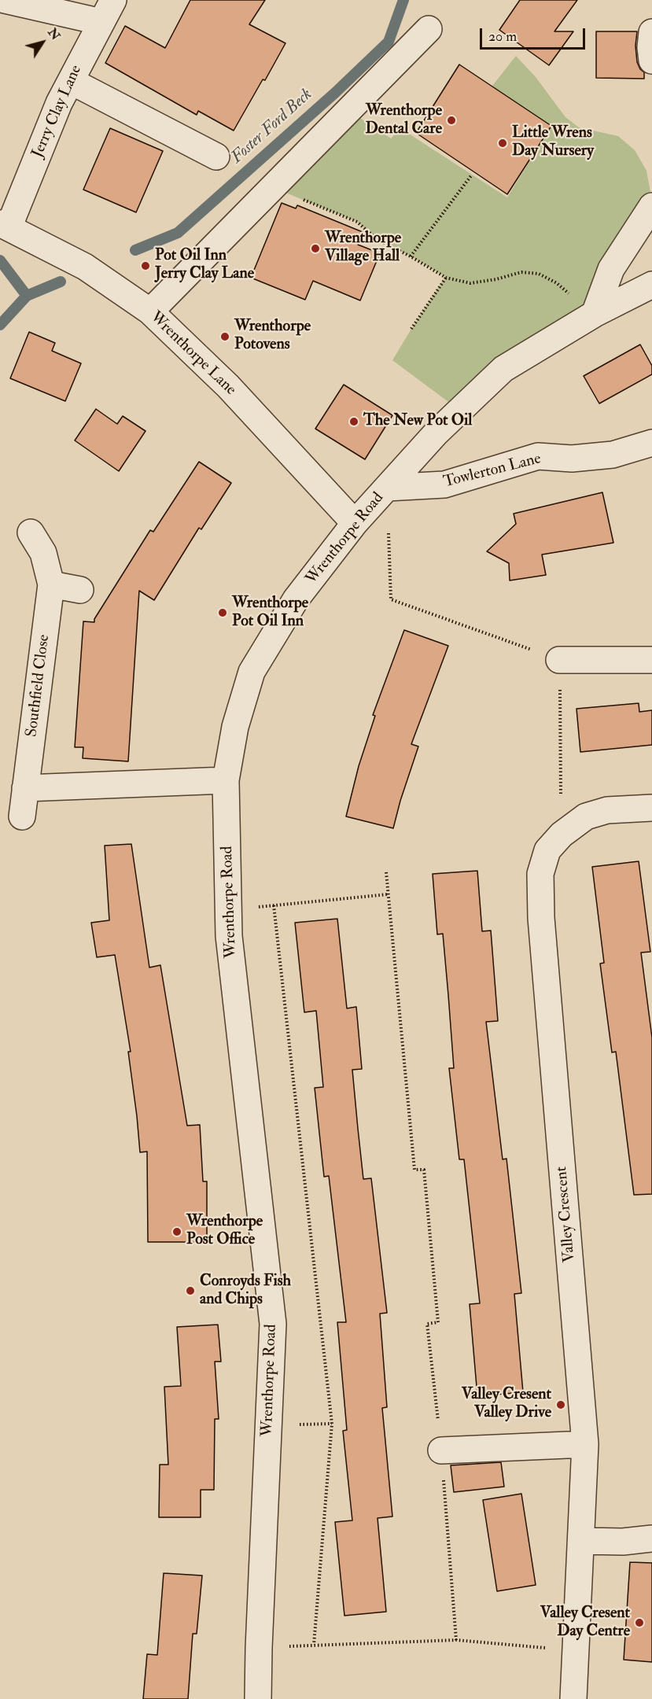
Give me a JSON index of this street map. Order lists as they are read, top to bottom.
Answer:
{
  "streets": {
    "street": [
      "Jerry Clay Lane",
      "Wrenthorpe Lane",
      "Towlerton Lane",
      "Wrenthorpe Road",
      "Southfield Close",
      "Valley Crescent"
    ]
  },
  "crossings": [
    ["Jerry Clay Lane", "Wrenthorpe Lane"],
    ["Wrenthorpe Lane", "Wrenthorpe Road"],
    ["Towlerton Lane", "Wrenthorpe Road"]
  ],
  "water": ["Foster Ford Beck"],
  "places": [
    "Wrenthorpe Dental Care",
    "Little Wrens Day Nursery",
    "Wrenthorpe Village Hall",
    "Pot Oil Inn Jerry Clay Lane",
    "Wrenthorpe Potovens",
    "The New Pot Oil",
    "Wrenthorpe Pot Oil Inn",
    "Wrenthorpe Post Office",
    "Conroyds Fish and Chips",
    "Valley Cresent Valley Drive",
    "Valley Cresent Day Centre"
  ],
  "scale_bar": "20 m",
  "north": "top right"
}
